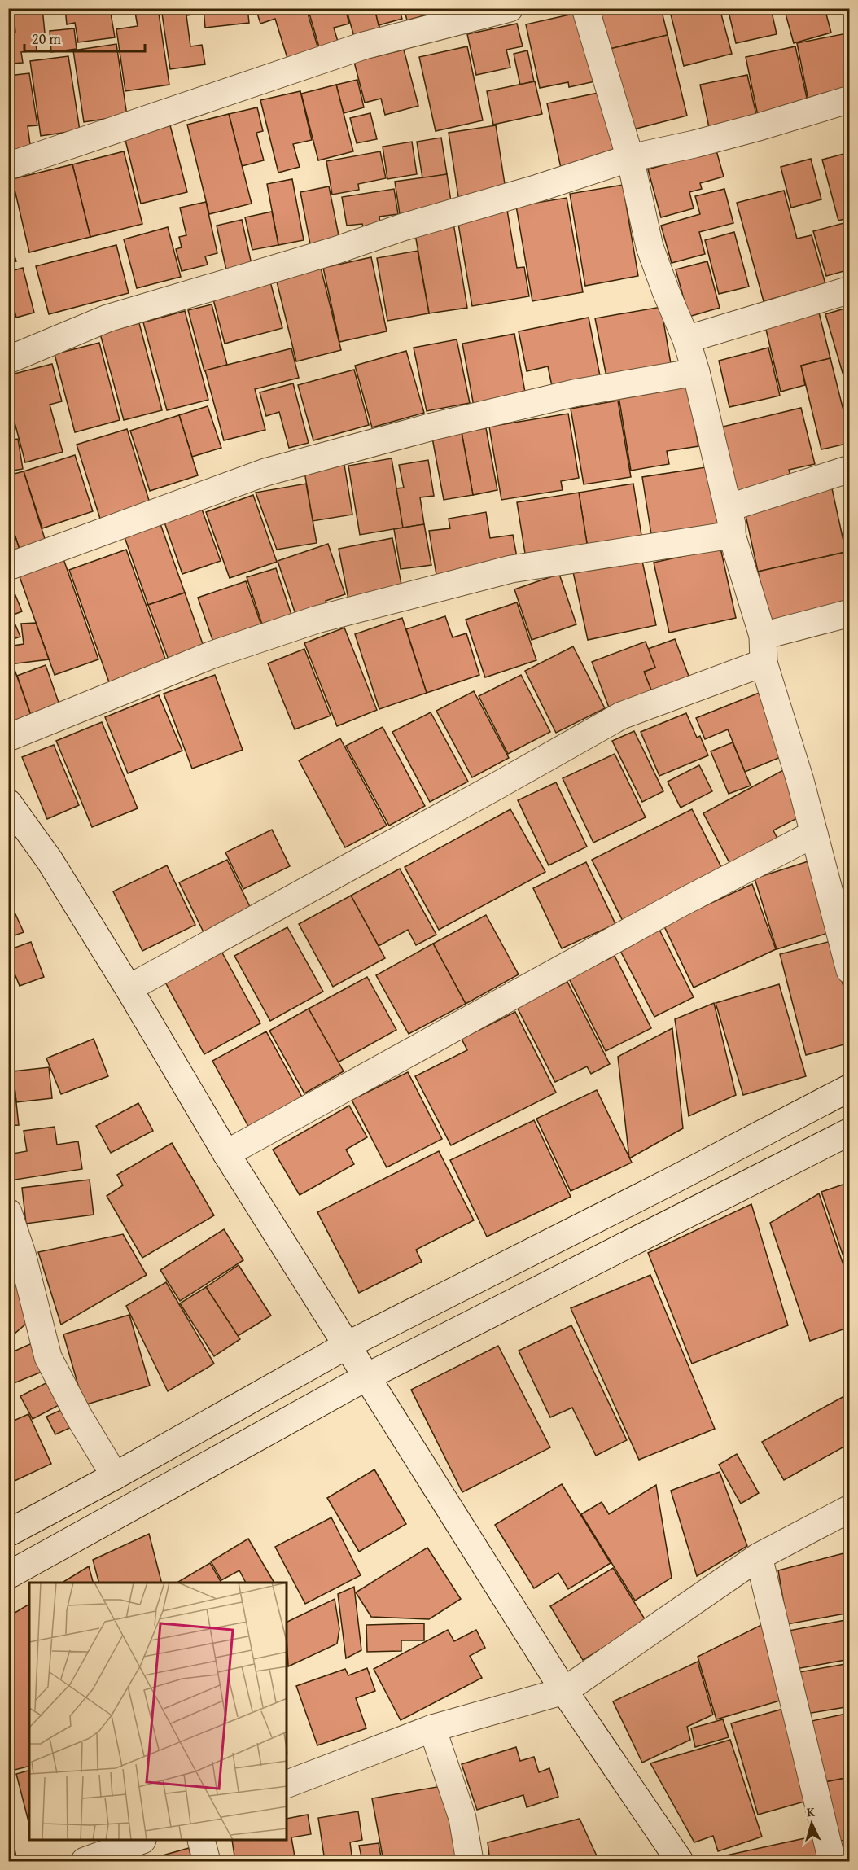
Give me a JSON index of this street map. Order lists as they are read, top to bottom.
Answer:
{
  "scale_bar": "20 m",
  "north": "top"
}
